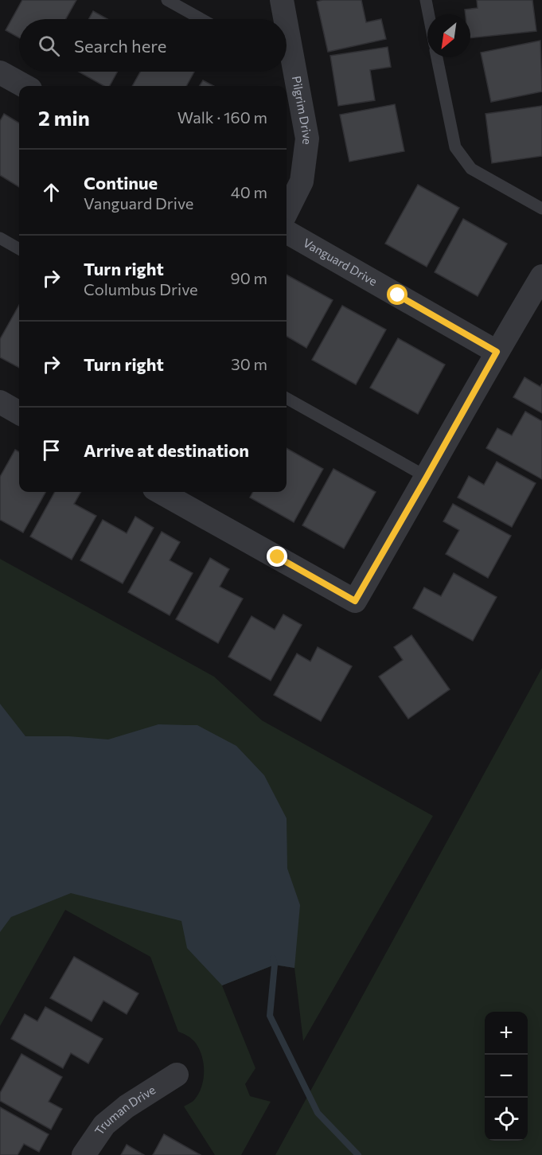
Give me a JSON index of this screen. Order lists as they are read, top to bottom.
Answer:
{
  "streets": {
    "street": ["Pilgrim Drive", "Vanguard Drive", "Truman Drive"]
  },
  "north": "bottom left",
  "page": {
    "search": "Search here",
    "heading": ["2 min", "Walk · 160 m"],
    "list": [
      ["Continue", "Vanguard Drive", "40 m"],
      ["Turn right", "Columbus Drive", "90 m"],
      ["Turn right", "30 m"],
      "Arrive at destination"
    ],
    "map_buttons": ["+", "−"]
  }
}
